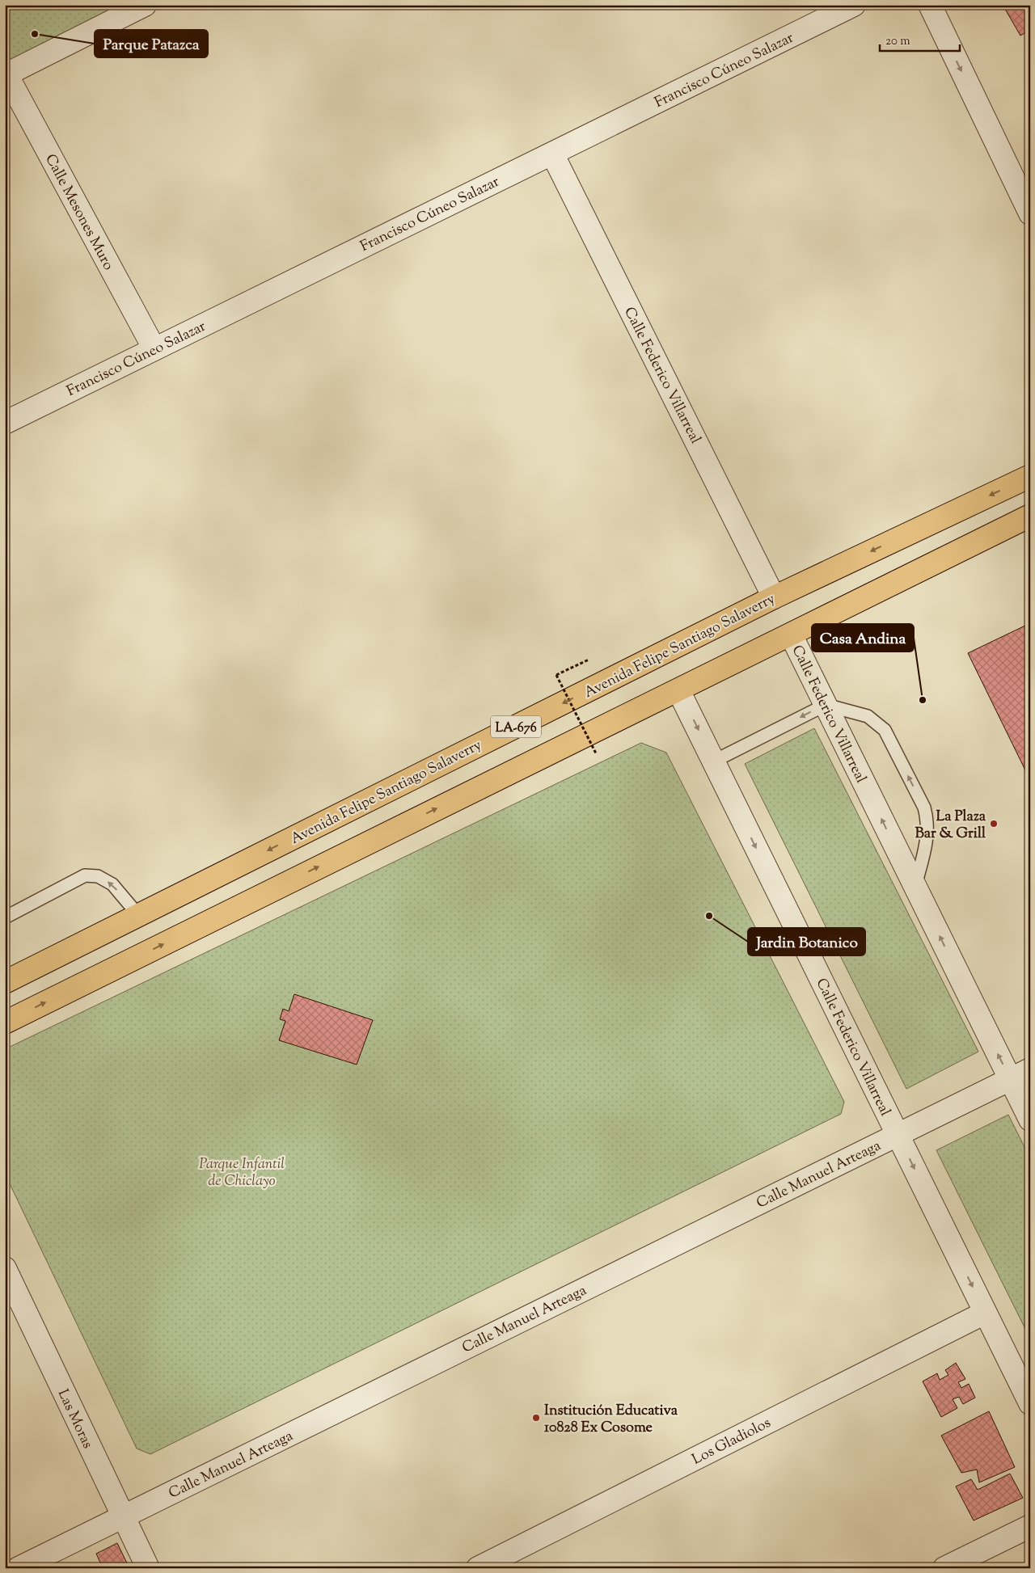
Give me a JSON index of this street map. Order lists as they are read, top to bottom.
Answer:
{
  "streets": {
    "main road": ["Avenida Felipe Santiago Salaverry", "LA-676"],
    "street": [
      "Francisco Cúneo Salazar",
      "Calle Mesones Muro",
      "Calle Federico Villarreal",
      "Calle Manuel Arteaga",
      "Las Moras",
      "Los Gladiolos"
    ]
  },
  "crossings": [
    ["Francisco Cúneo Salazar", "Calle Mesones Muro"],
    ["Francisco Cúneo Salazar", "Calle Federico Villarreal"],
    ["Calle Federico Villarreal", "Avenida Felipe Santiago Salaverry"],
    ["Calle Federico Villarreal", "LA-676"],
    ["Calle Federico Villarreal", "Calle Manuel Arteaga"],
    ["Calle Federico Villarreal", "Los Gladiolos"],
    ["Calle Manuel Arteaga", "Las Moras"]
  ],
  "parks": ["Parque Infantil de Chiclayo"],
  "places": [
    "Parque Patazca",
    "Casa Andina",
    "La Plaza Bar & Grill",
    "Jardin Botanico",
    "Institución Educativa 10828 Ex Cosome"
  ],
  "scale_bar": "20 m"
}
